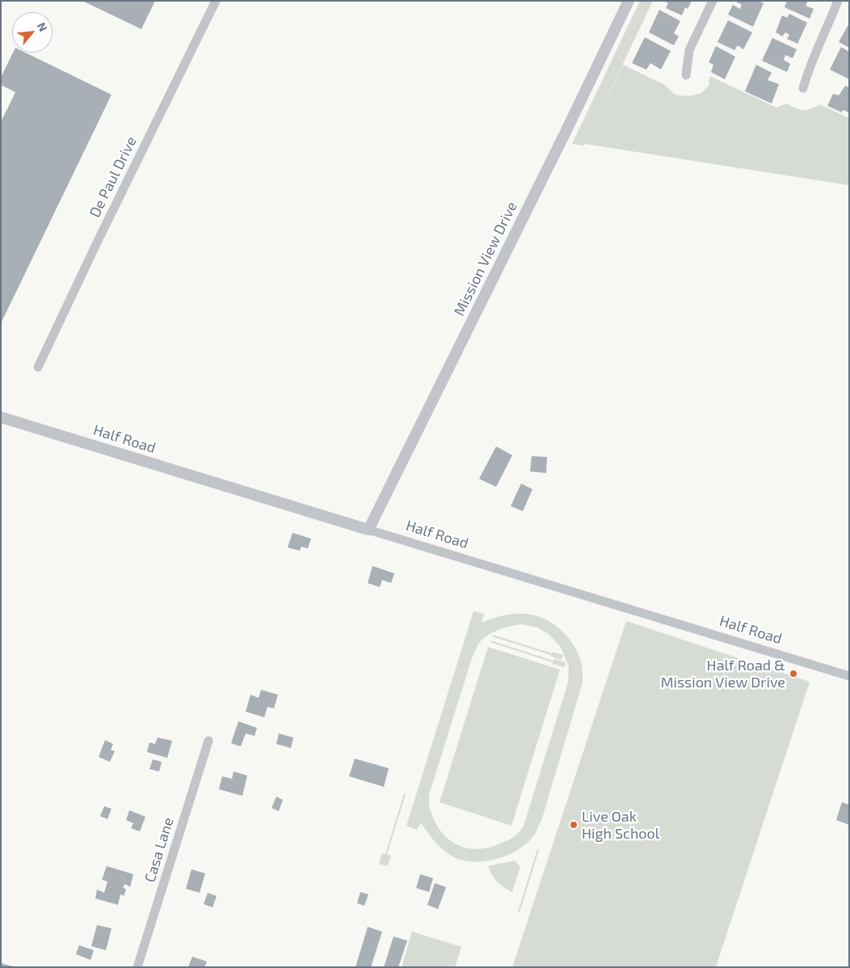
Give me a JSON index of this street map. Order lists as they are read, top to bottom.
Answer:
{
  "streets": {
    "street": [
      "De Paul Drive",
      "Mission View Drive",
      "Half Road",
      "Casa Lane"
    ]
  },
  "crossings": [
    ["Mission View Drive", "Half Road"]
  ],
  "places": ["Half Road & Mission View Drive", "Live Oak High School"],
  "north": "top right"
}
